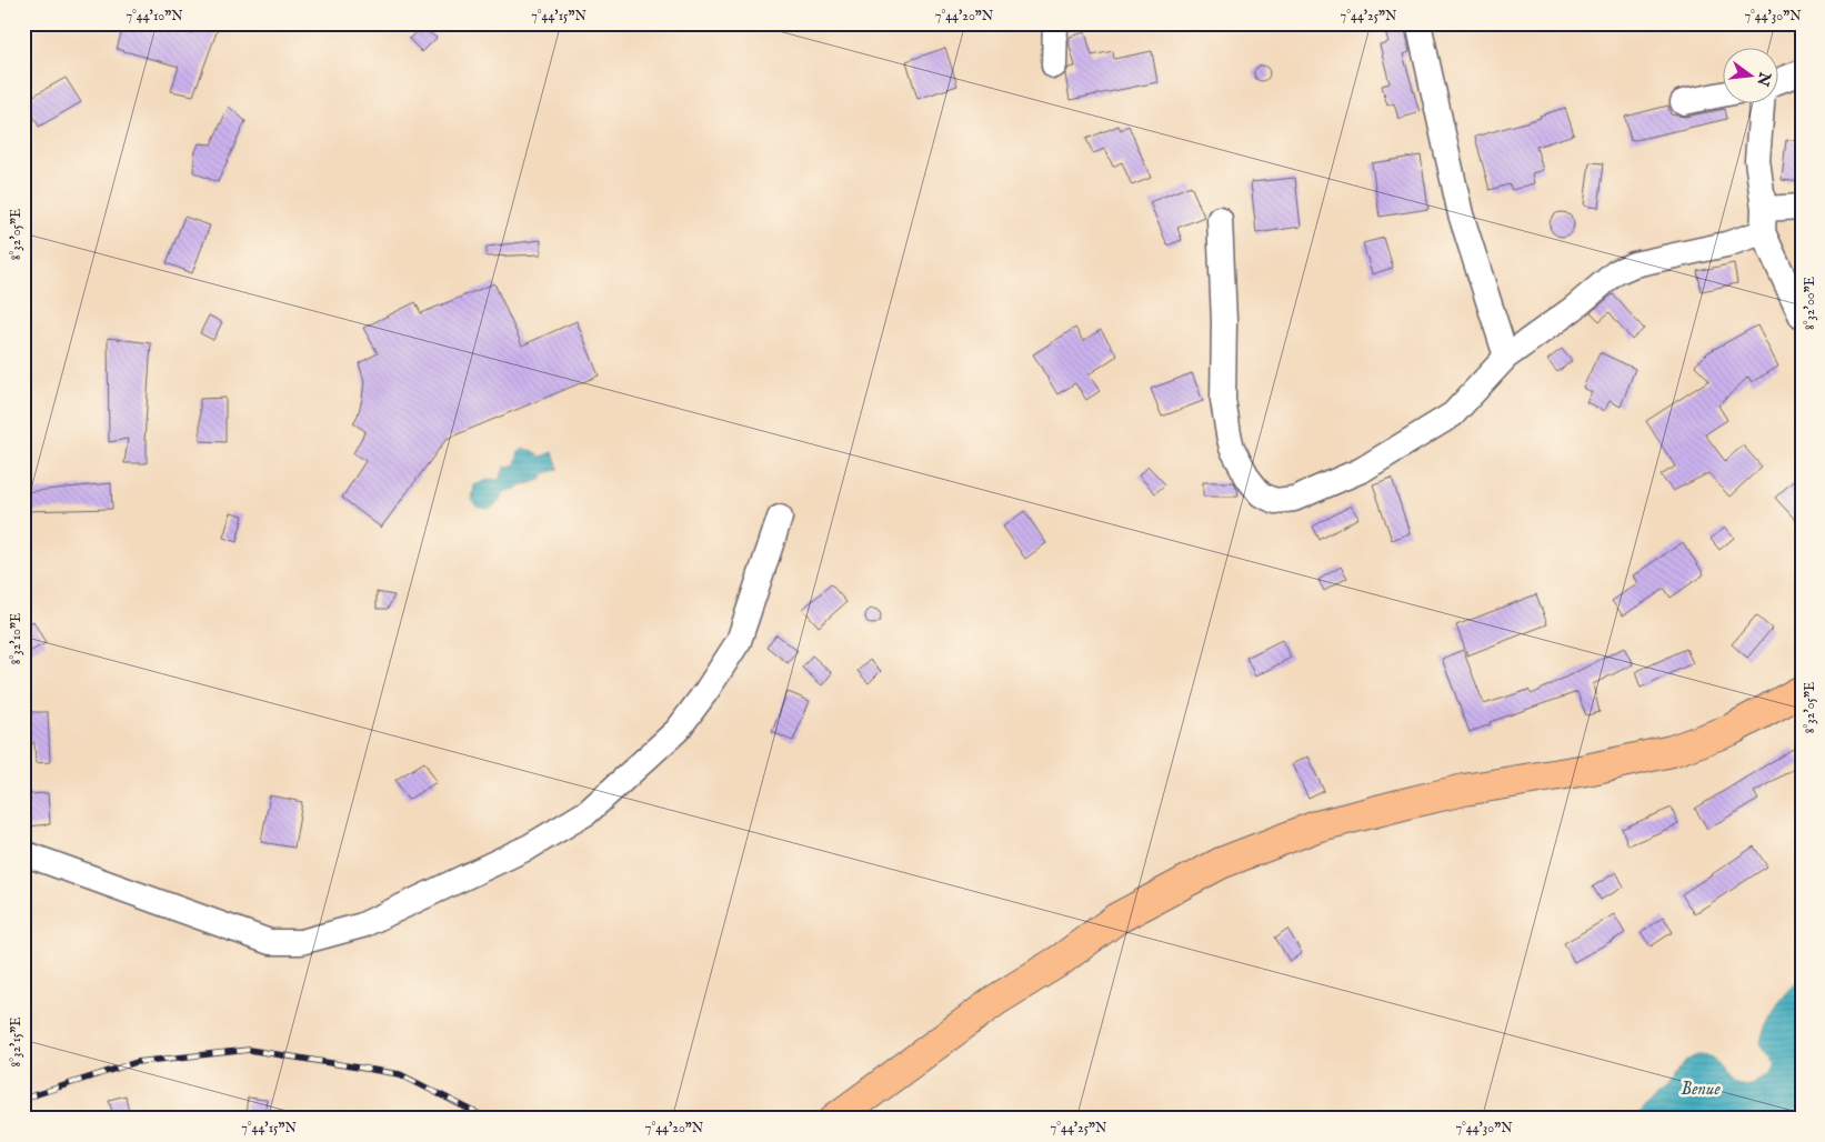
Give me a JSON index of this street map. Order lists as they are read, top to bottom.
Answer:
{
  "water": ["Benue"],
  "north": "right",
  "coordinates": [
    "7°44'10\"N",
    "7°44'15\"N",
    "7°44'20\"N",
    "7°44'25\"N",
    "7°44'30\"N",
    "8°32'05\"E",
    "8°32'00\"E",
    "8°32'10\"E",
    "8°32'15\"E"
  ]
}
